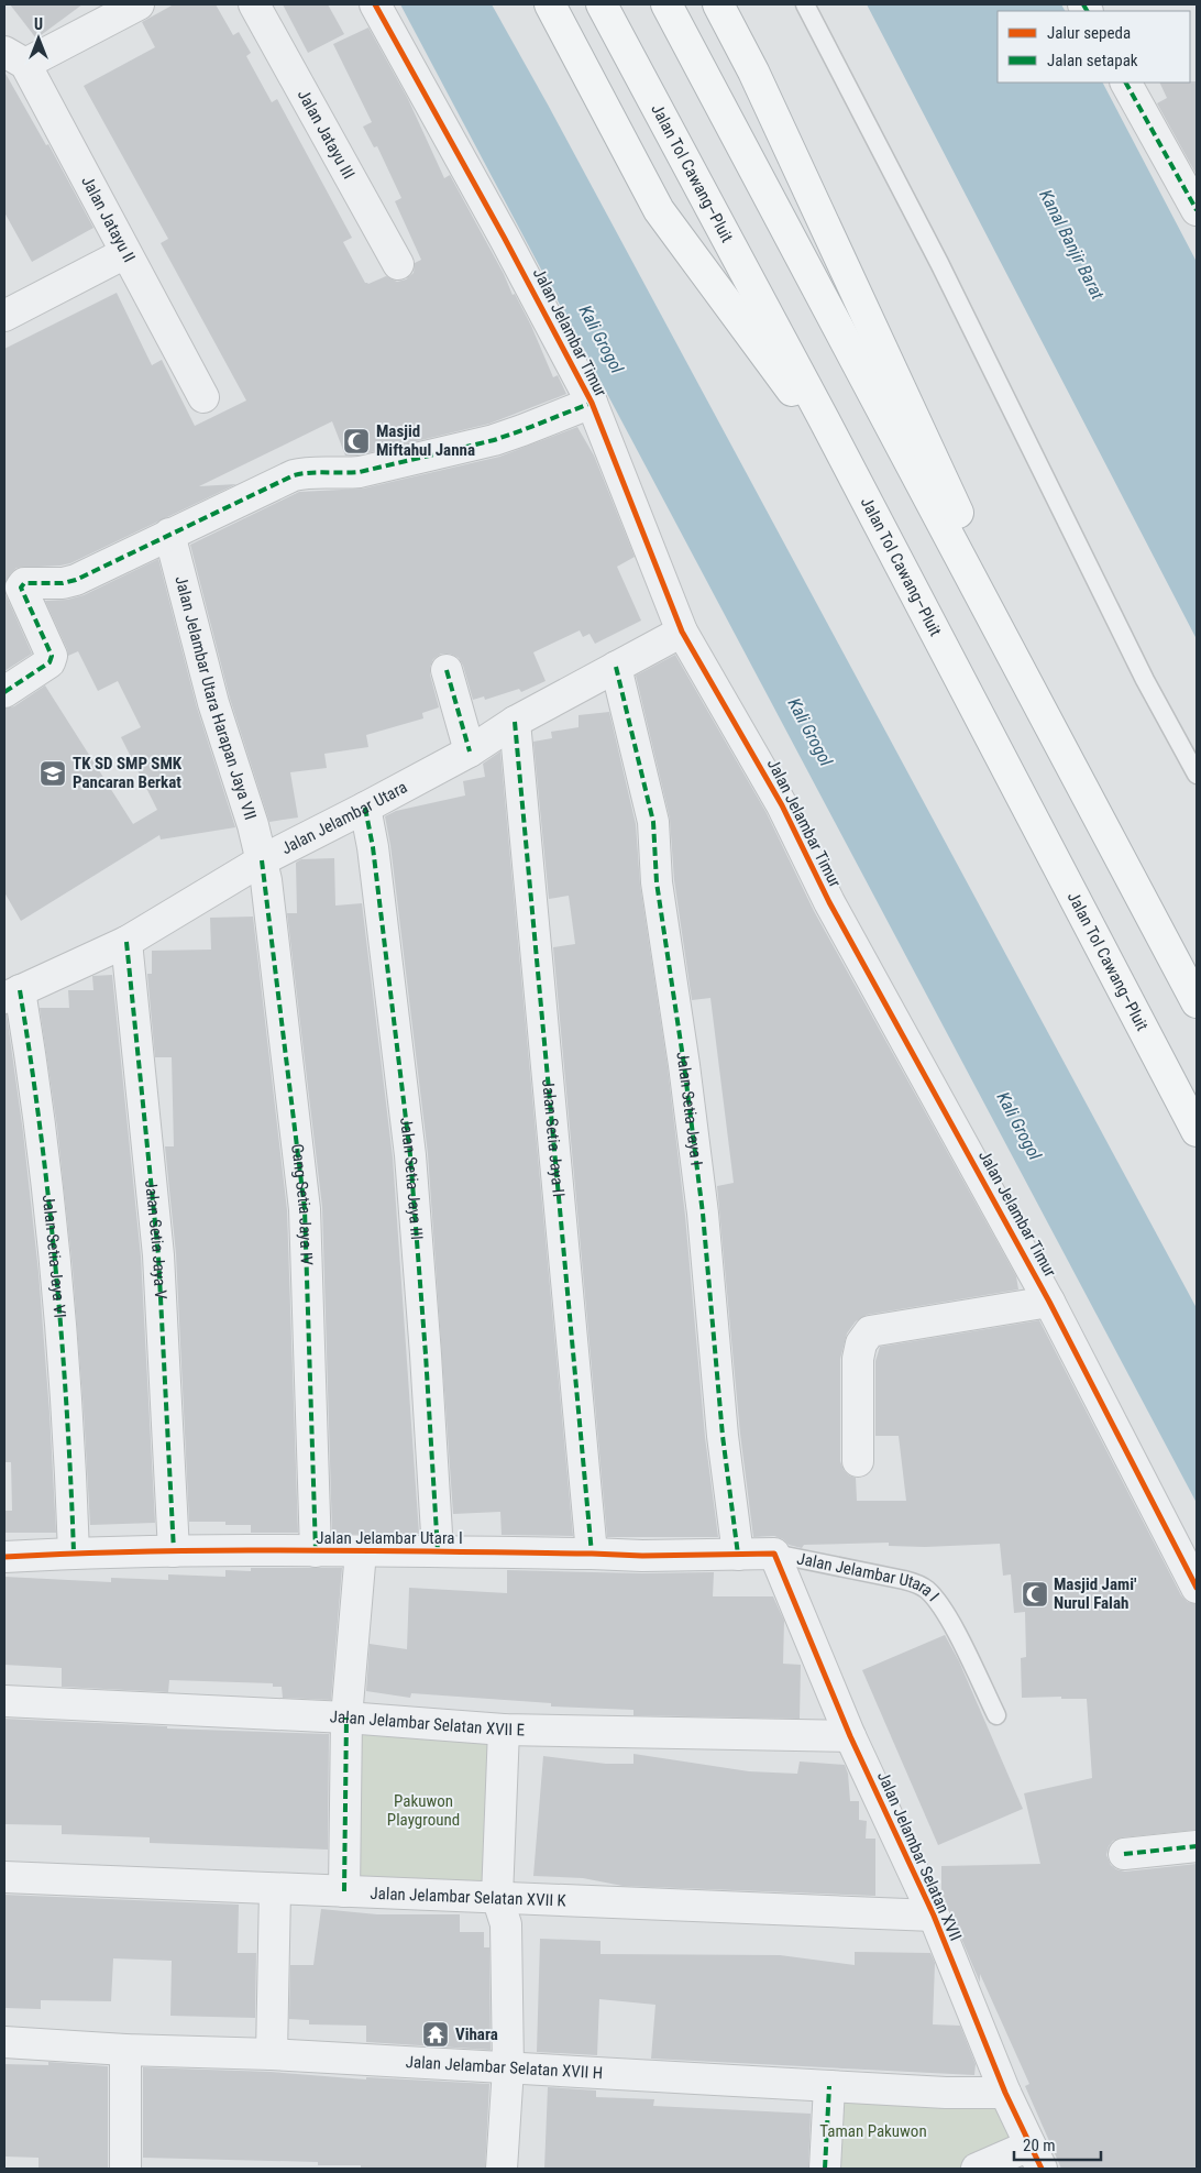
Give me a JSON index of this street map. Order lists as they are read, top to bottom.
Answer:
{
  "streets": {
    "highway": ["Jalan Tol Cawang–Pluit"],
    "street": [
      "Jalan Jatayu III",
      "Jalan Jatayu II",
      "Jalan Jelambar Timur",
      "Jalan Jelambar Utara Harapan Jaya VII",
      "Jalan Jelambar Utara",
      "Jalan Setia Jaya I",
      "Jalan Setia Jaya II",
      "Jalan Setia Jaya III",
      "Gang Setia Jaya IV",
      "Jalan Setia Jaya V",
      "Jalan Setia Jaya VI",
      "Jalan Jelambar Utara I",
      "Jalan Jelambar Selatan XVII E",
      "Jalan Jelambar Selatan XVII",
      "Jalan Jelambar Selatan XVII K",
      "Jalan Jelambar Selatan XVII H"
    ]
  },
  "crossings": [
    ["Jalan Jelambar Timur", "Jalan Jelambar Utara"],
    ["Jalan Jelambar Utara Harapan Jaya VII", "Jalan Jelambar Utara"],
    ["Jalan Jelambar Utara Harapan Jaya VII", "Gang Setia Jaya IV"],
    ["Jalan Jelambar Utara", "Jalan Setia Jaya I"],
    ["Jalan Jelambar Utara", "Jalan Setia Jaya II"],
    ["Jalan Jelambar Utara", "Jalan Setia Jaya III"],
    ["Jalan Jelambar Utara", "Gang Setia Jaya IV"],
    ["Jalan Jelambar Utara", "Jalan Setia Jaya V"],
    ["Jalan Jelambar Utara", "Jalan Setia Jaya VI"],
    ["Jalan Setia Jaya I", "Jalan Jelambar Utara I"],
    ["Jalan Setia Jaya II", "Jalan Jelambar Utara I"],
    ["Jalan Setia Jaya III", "Jalan Jelambar Utara I"],
    ["Gang Setia Jaya IV", "Jalan Jelambar Utara I"],
    ["Jalan Setia Jaya V", "Jalan Jelambar Utara I"],
    ["Jalan Setia Jaya VI", "Jalan Jelambar Utara I"],
    ["Jalan Jelambar Utara I", "Jalan Jelambar Selatan XVII"],
    ["Jalan Jelambar Selatan XVII E", "Jalan Jelambar Selatan XVII"],
    ["Jalan Jelambar Selatan XVII", "Jalan Jelambar Selatan XVII K"],
    ["Jalan Jelambar Selatan XVII", "Jalan Jelambar Selatan XVII H"]
  ],
  "water": ["Kanal Banjir Barat", "Kali Grogol"],
  "parks": ["Pakuwon Playground", "Taman Pakuwon"],
  "places": {
    "mosque": ["Masjid Miftahul Janna", "Masjid Jami' Nurul Falah"],
    "school or university": ["TK SD SMP SMK Pancaran Berkat"],
    "temple": ["Vihara"]
  },
  "legend": ["Jalur sepeda", "Jalan setapak"],
  "scale_bar": "20 m",
  "north": "top"
}
